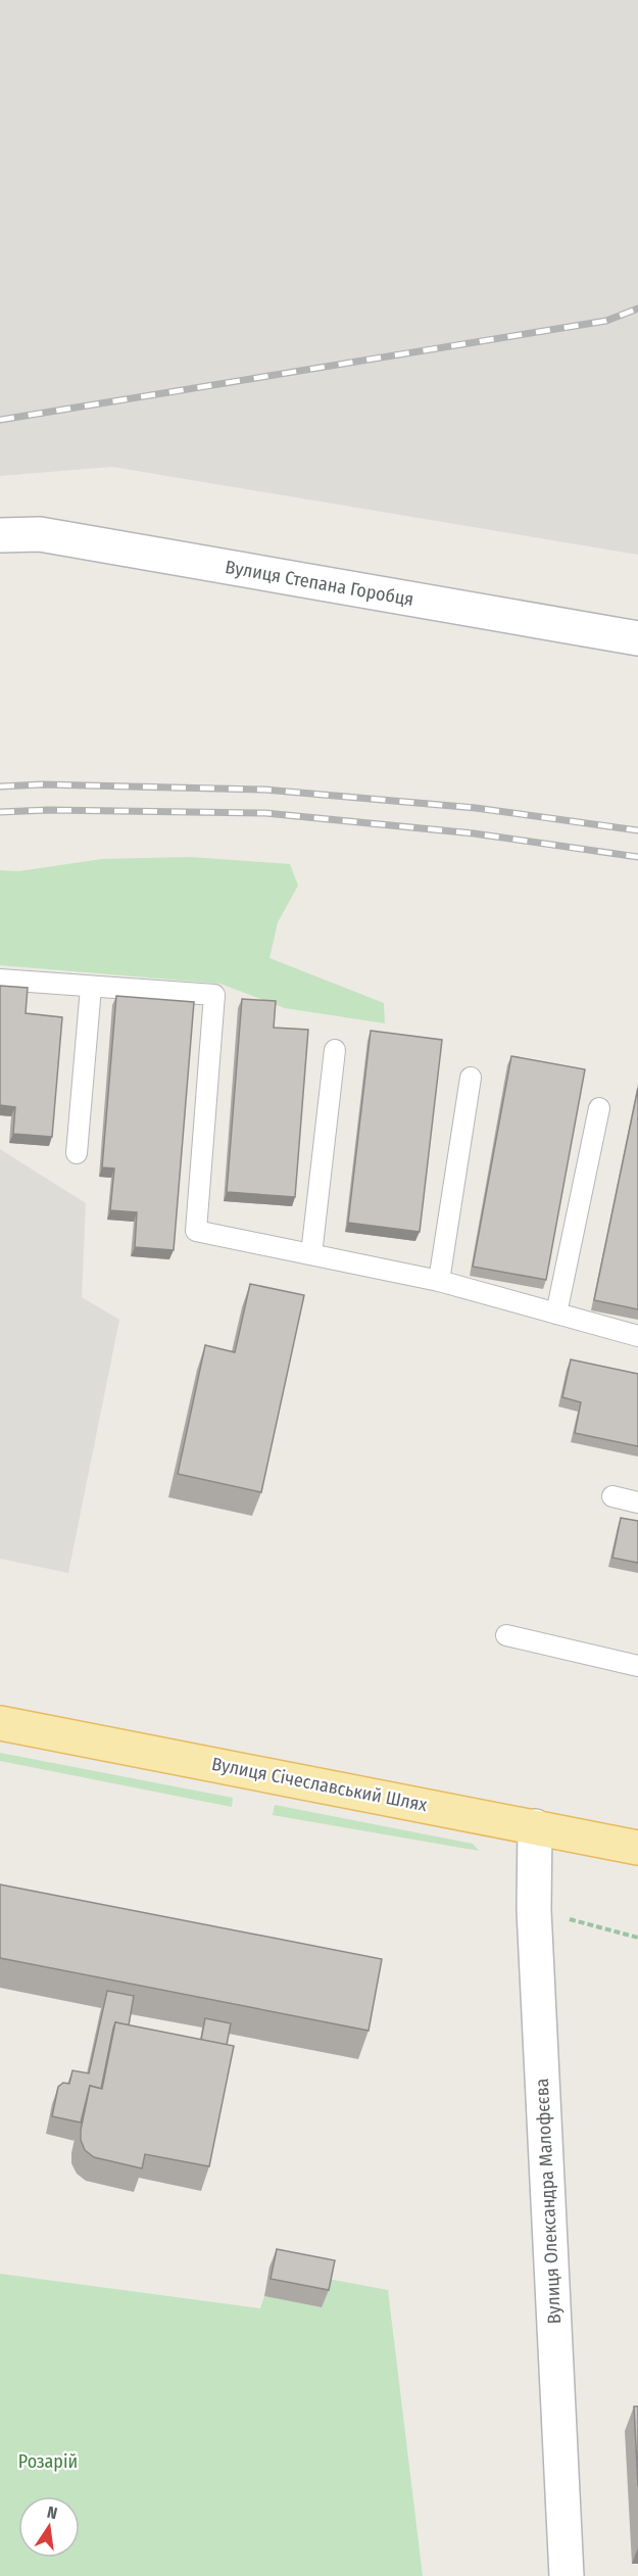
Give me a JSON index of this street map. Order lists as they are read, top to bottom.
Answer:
{
  "streets": {
    "main road": ["Вулиця Січеславський Шлях"],
    "street": ["Вулиця Степана Горобця", "Вулиця Олександра Малофєєва"]
  },
  "crossings": [
    ["Вулиця Січеславський Шлях", "Вулиця Олександра Малофєєва"]
  ],
  "parks": ["Розарій"],
  "north": "top"
}
